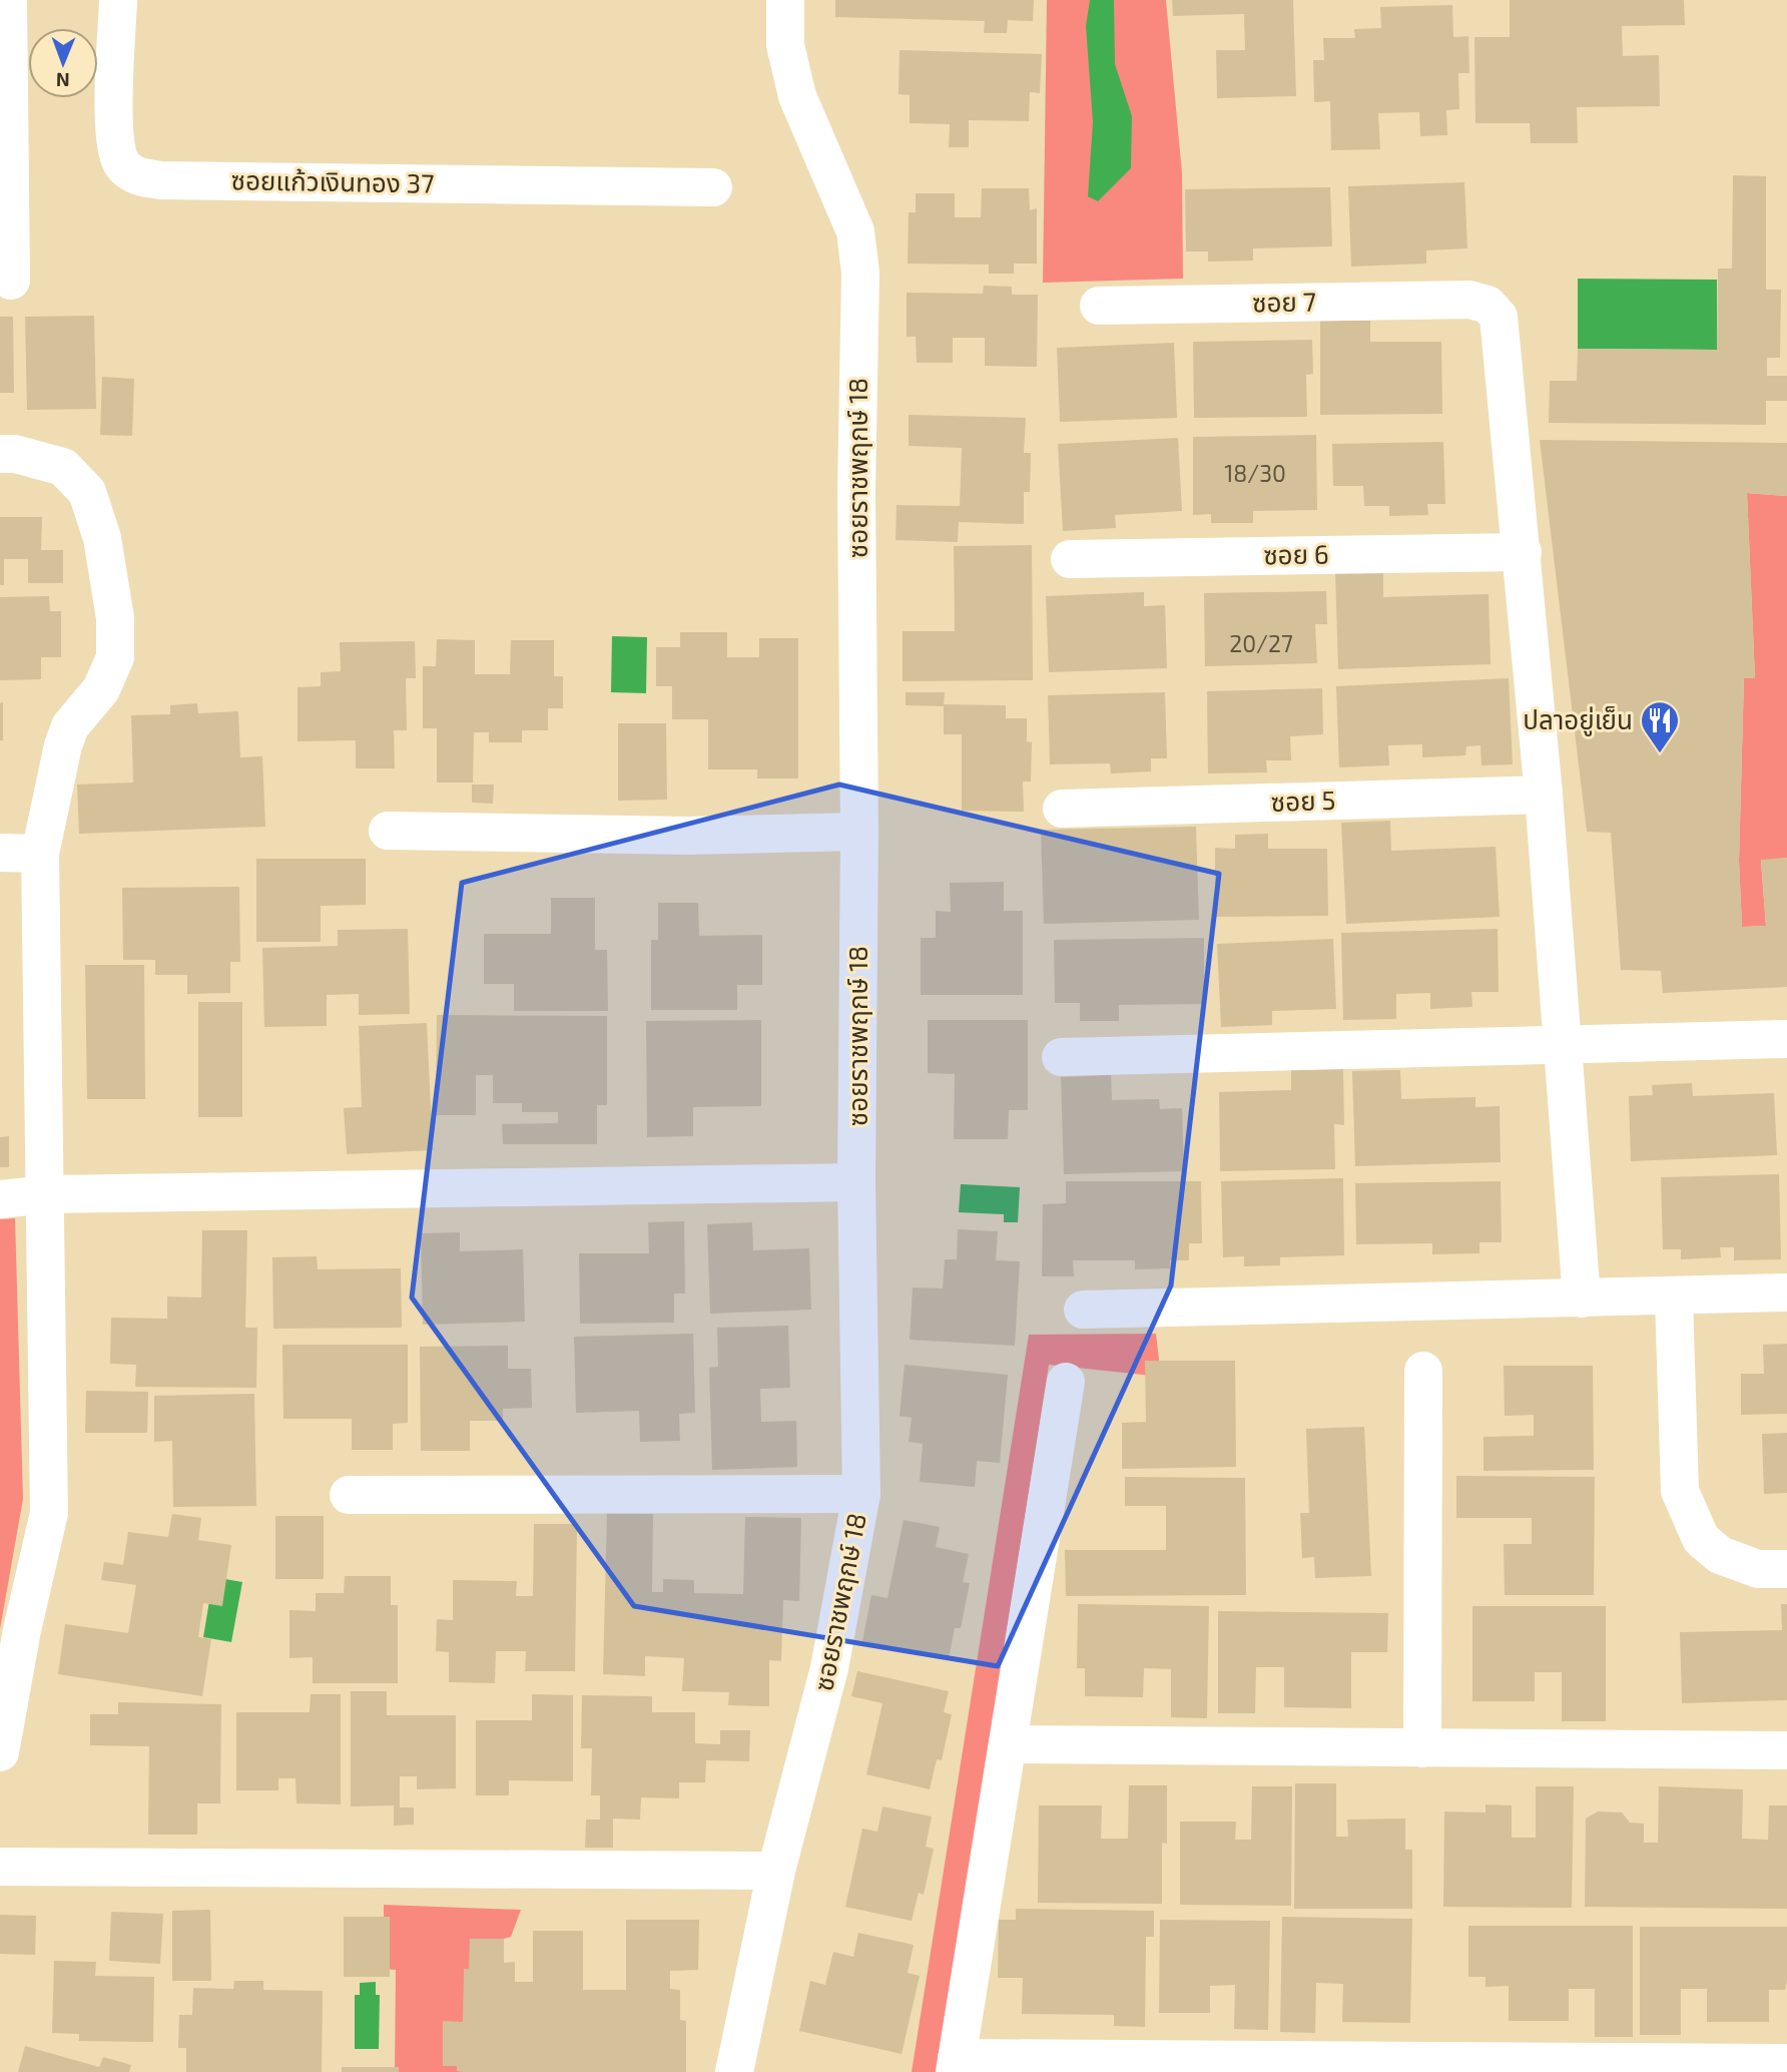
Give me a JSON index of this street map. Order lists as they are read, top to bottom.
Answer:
{
  "streets": {
    "street": [
      "ซอยแก้วเงินทอง 37",
      "ซอย 7",
      "ซอยราชพฤกษ์ 18",
      "ซอย 6",
      "ซอย 5"
    ]
  },
  "crossings": [
    ["ซอย 7", "ซอย 6"]
  ],
  "places": {
    "restaurant": ["ปลาอยู่เย็น"]
  },
  "house_numbers": ["18/30", "20/27"],
  "north": "bottom"
}
